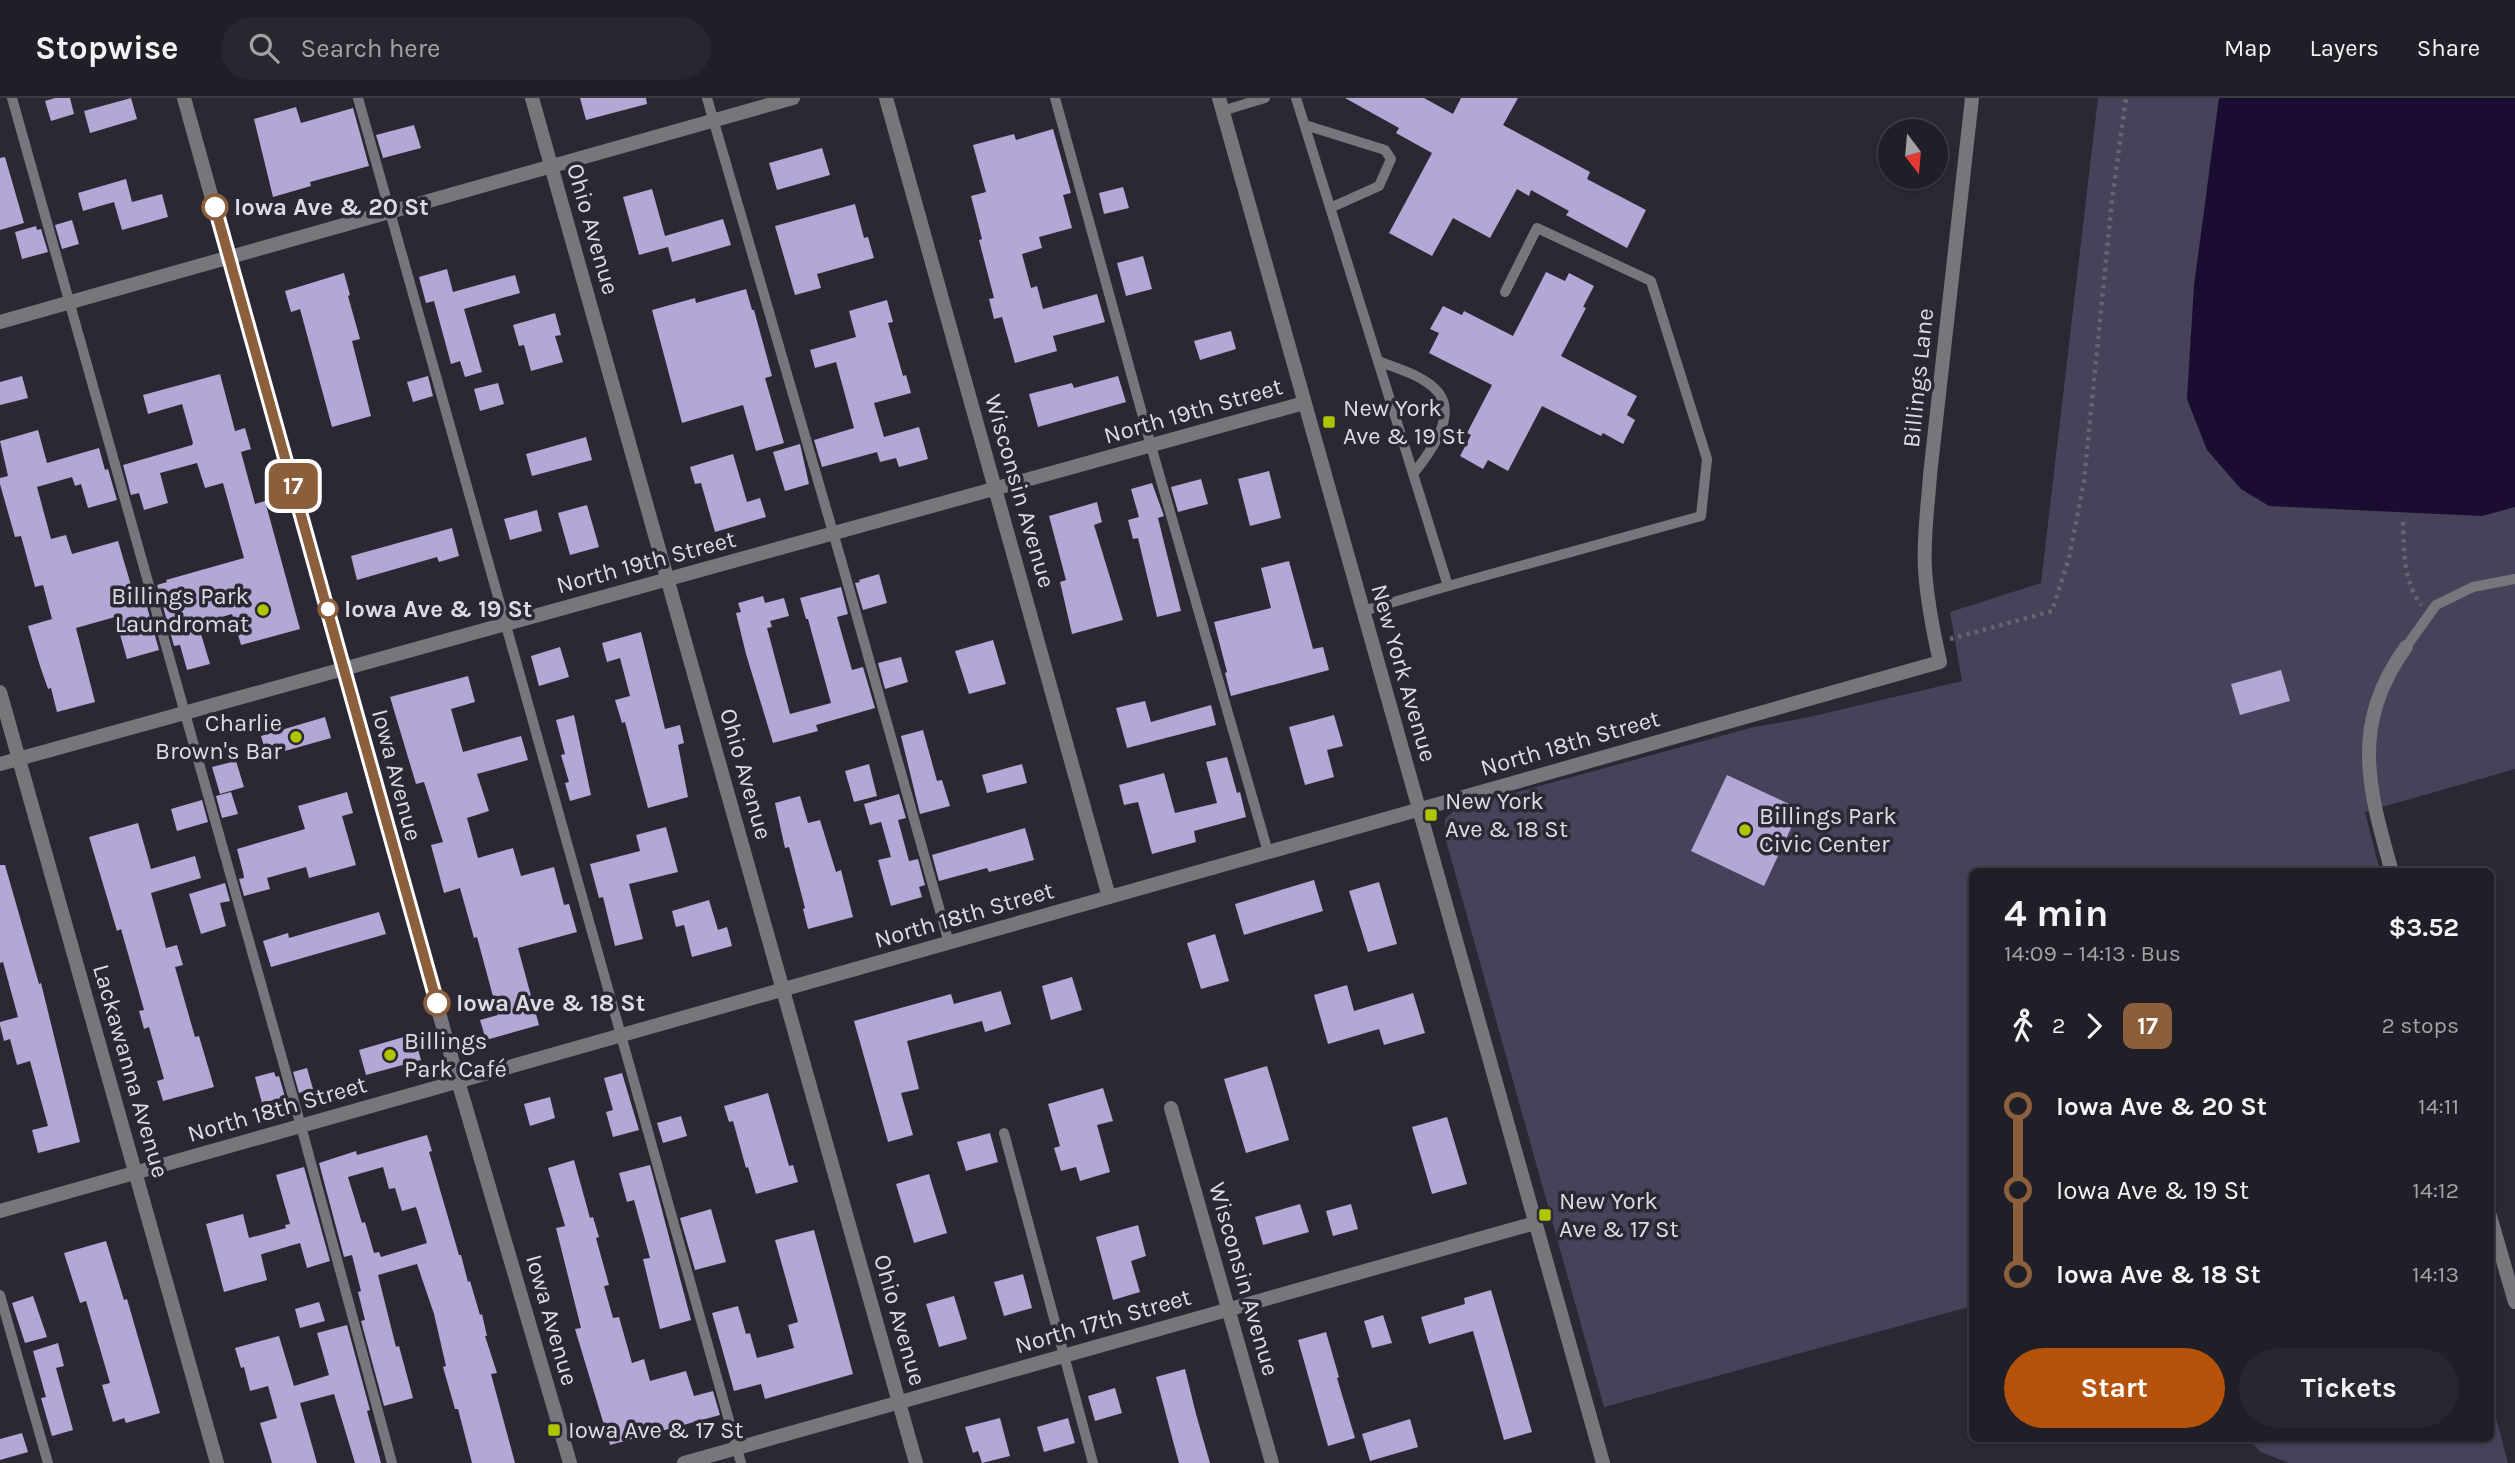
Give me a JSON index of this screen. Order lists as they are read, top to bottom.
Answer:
{
  "streets": {
    "street": [
      "Ohio Avenue",
      "Billings Lane",
      "North 19th Street",
      "Wisconsin Avenue",
      "New York Avenue",
      "North 18th Street",
      "Iowa Avenue",
      "Lackawanna Avenue",
      "North 17th Street"
    ]
  },
  "crossings": [
    ["Ohio Avenue", "North 19th Street"],
    ["Ohio Avenue", "North 18th Street"],
    ["Ohio Avenue", "North 17th Street"],
    ["Billings Lane", "North 18th Street"],
    ["North 19th Street", "Wisconsin Avenue"],
    ["North 19th Street", "New York Avenue"],
    ["North 19th Street", "Iowa Avenue"],
    ["North 19th Street", "Lackawanna Avenue"],
    ["Wisconsin Avenue", "North 18th Street"],
    ["Wisconsin Avenue", "North 17th Street"],
    ["New York Avenue", "North 18th Street"],
    ["New York Avenue", "North 17th Street"],
    ["North 18th Street", "Iowa Avenue"],
    ["North 18th Street", "Lackawanna Avenue"]
  ],
  "places": {
    "other": [
      "Iowa Ave & 20 St",
      "Iowa Ave & 19 St",
      "Billings Park Laundromat",
      "Charlie Brown's Bar",
      "Billings Park Civic Center",
      "Iowa Ave & 18 St",
      "Billings Park Café"
    ],
    "transit": [
      "New York Ave & 19 St",
      "New York Ave & 18 St",
      "New York Ave & 17 St",
      "Iowa Ave & 17 St"
    ]
  },
  "lines": ["bus line 17"],
  "north": "bottom",
  "page": {
    "header": "Stopwise",
    "search": "Search here",
    "nav": ["Map", "Layers", "Share"],
    "on_map": "17",
    "heading": ["4 min", "14:09 – 14:13 · Bus", "$3.52"],
    "legs": ["2", "17", "2 stops"],
    "list": [
      {
        "name": "Iowa Ave & 20 St",
        "value": "14:11"
      },
      {
        "name": "Iowa Ave & 19 St",
        "value": "14:12"
      },
      {
        "name": "Iowa Ave & 18 St",
        "value": "14:13"
      }
    ],
    "buttons": ["Start", "Tickets"]
  }
}
